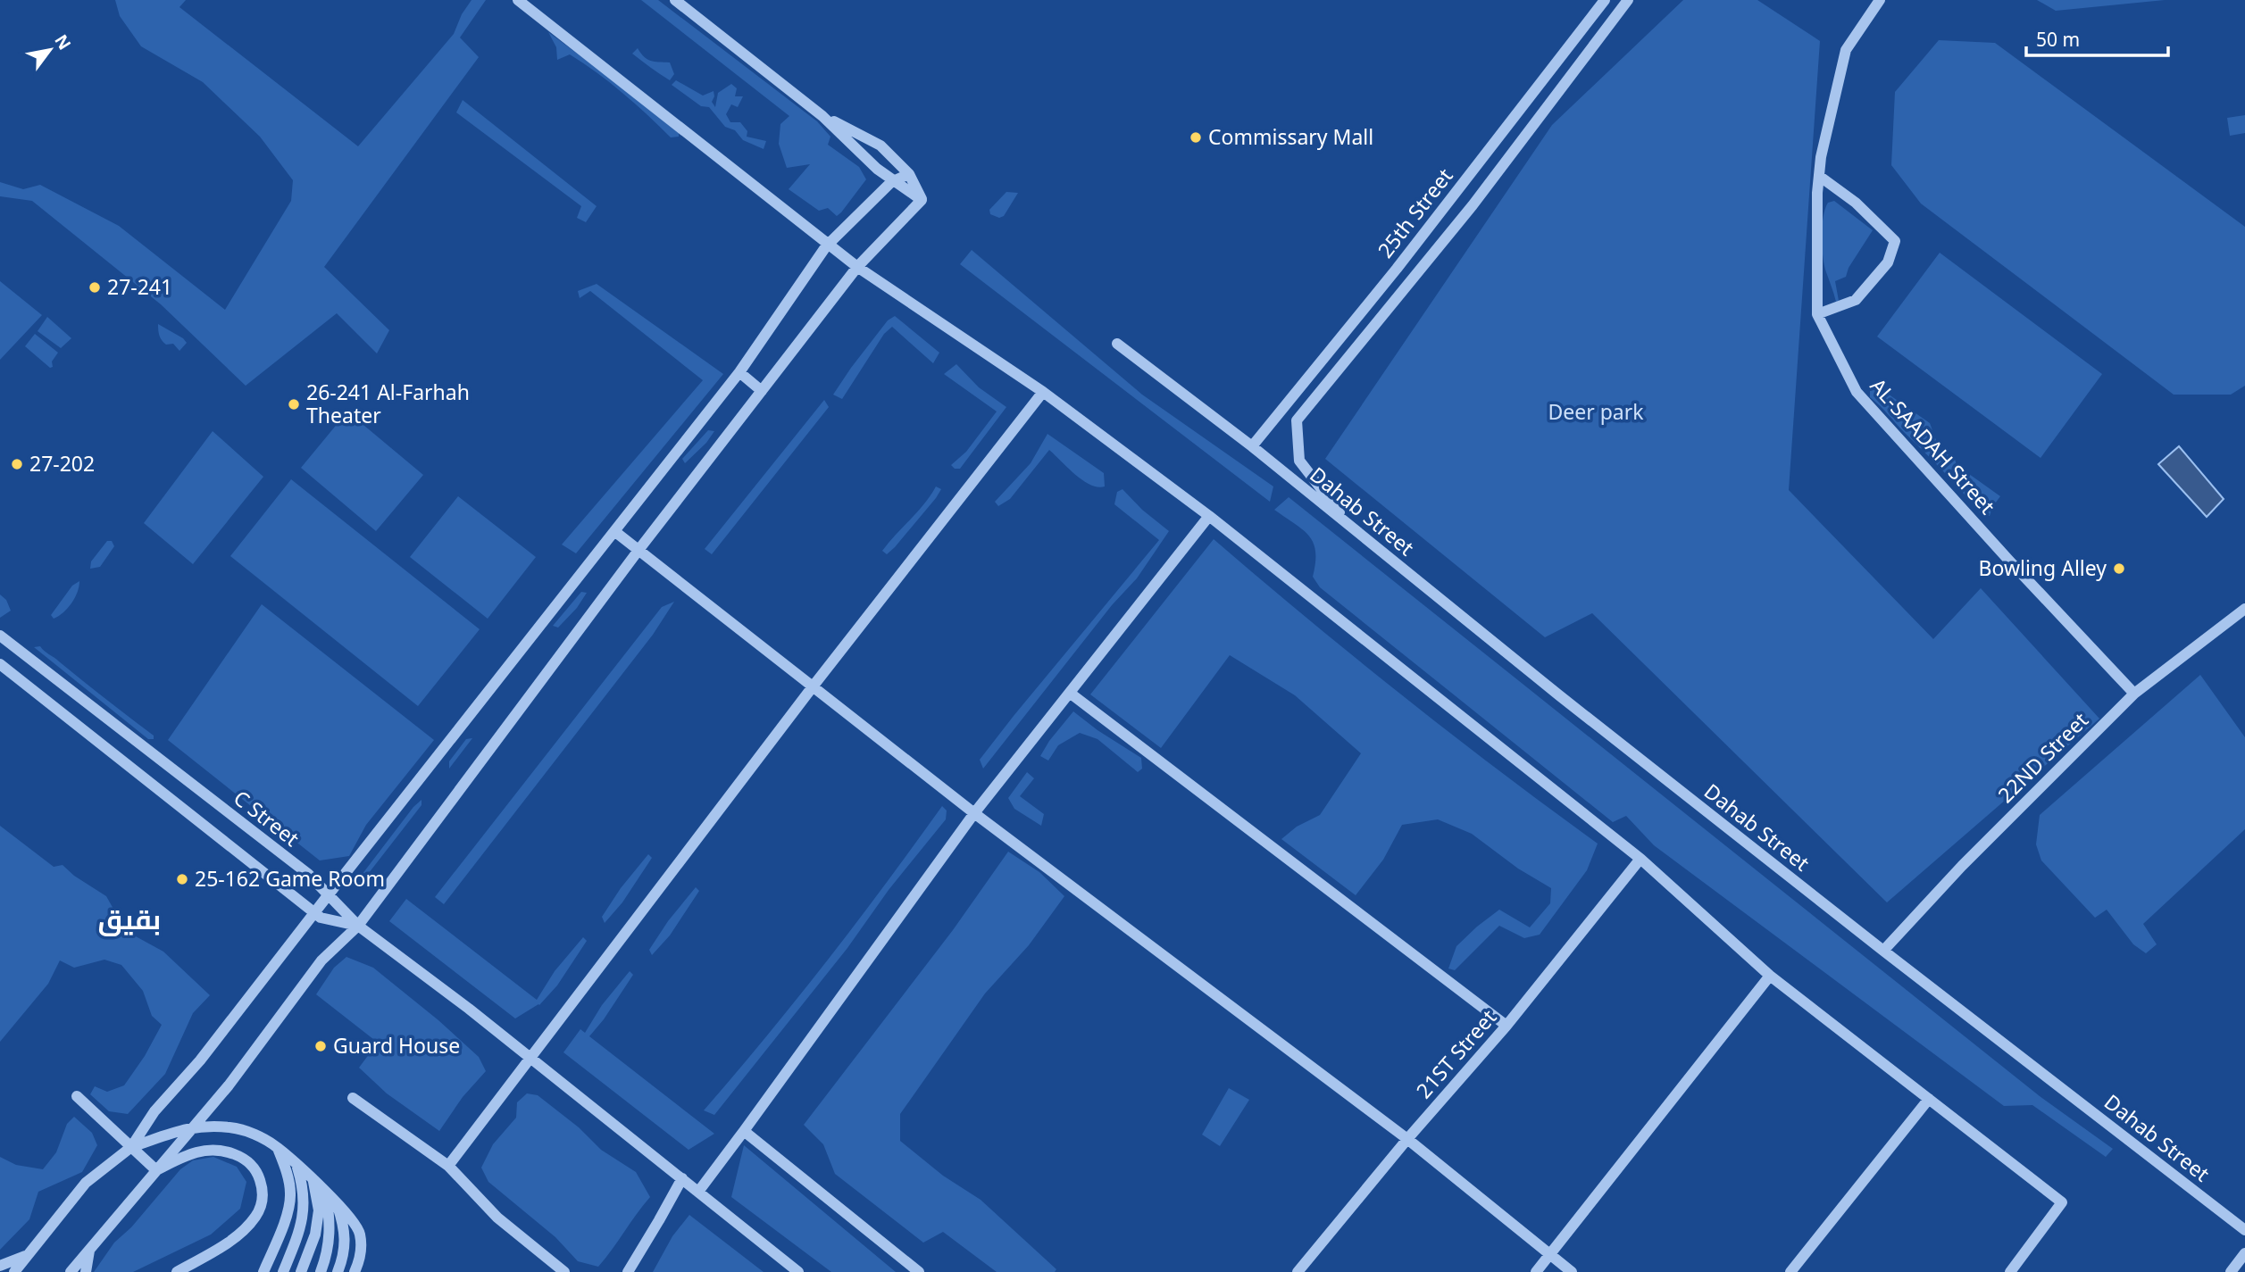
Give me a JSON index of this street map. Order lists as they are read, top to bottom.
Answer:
{
  "streets": {
    "street": [
      "25th Street",
      "AL-SAADAH Street",
      "Dahab Street",
      "22ND Street",
      "C Street",
      "21ST Street"
    ]
  },
  "crossings": [
    ["25th Street", "Dahab Street"],
    ["AL-SAADAH Street", "22ND Street"],
    ["Dahab Street", "22ND Street"]
  ],
  "districts": ["بقيق"],
  "parks": ["Deer park"],
  "places": [
    "Commissary Mall",
    "27-241",
    "26-241 Al-Farhah Theater",
    "27-202",
    "Bowling Alley",
    "25-162 Game Room",
    "Guard House"
  ],
  "scale_bar": "50 m",
  "north": "top right"
}
